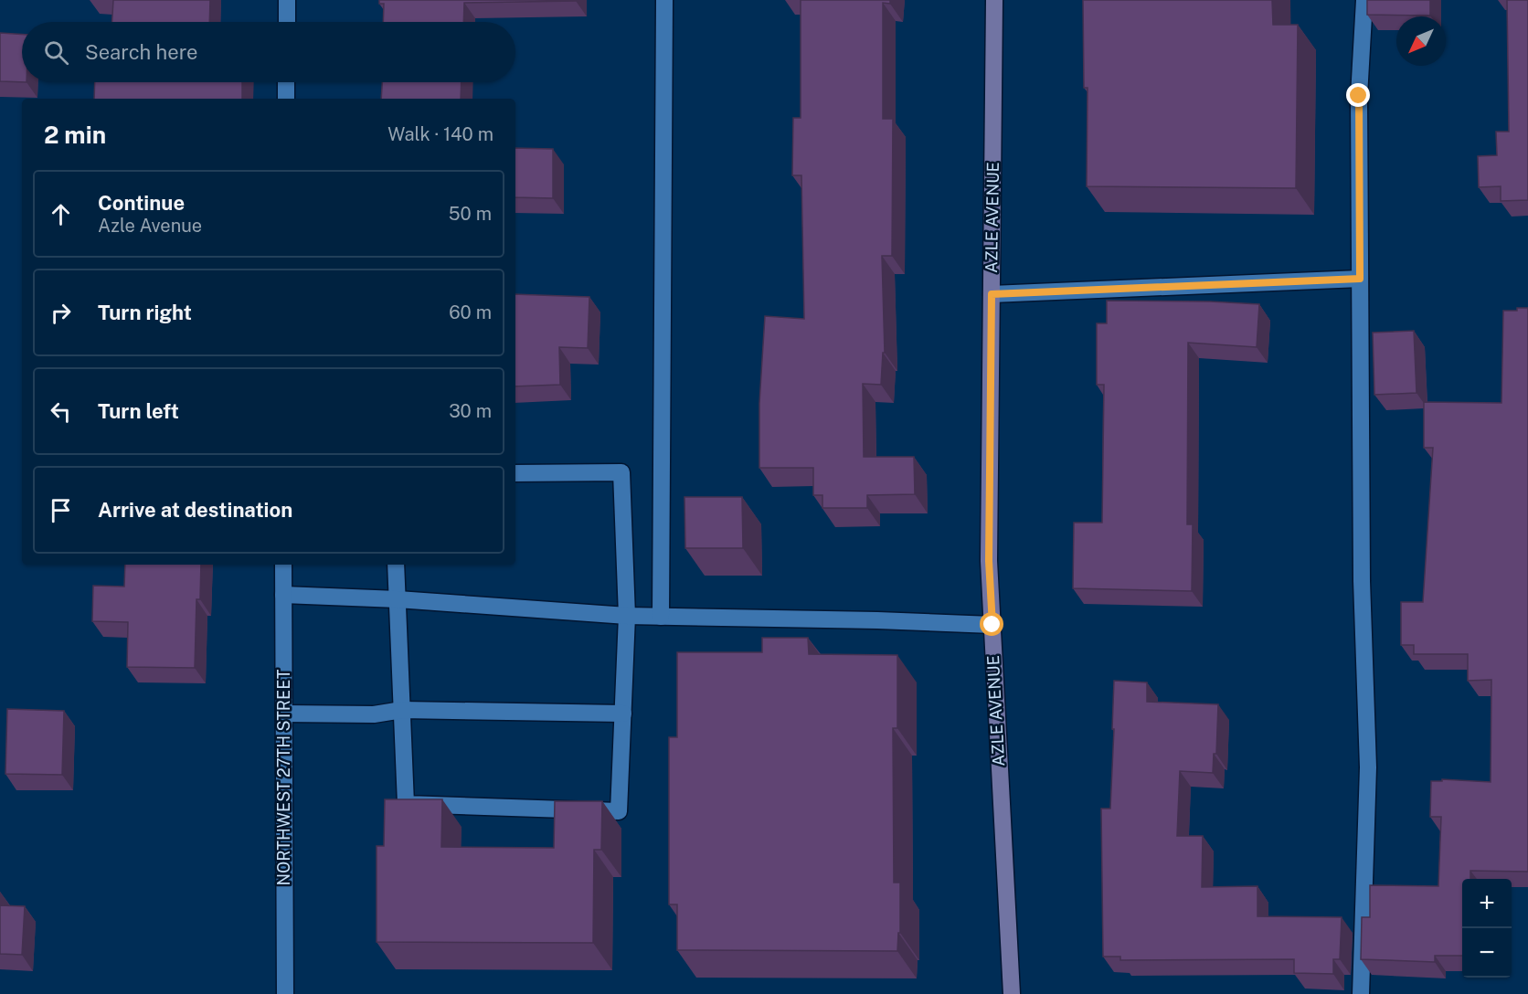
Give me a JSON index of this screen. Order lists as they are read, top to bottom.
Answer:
{
  "streets": {
    "main road": ["AZLE AVENUE"],
    "street": ["NORTHWEST 27TH STREET"]
  },
  "north": "bottom left",
  "page": {
    "search": "Search here",
    "heading": ["2 min", "Walk · 140 m"],
    "list": [
      ["Continue", "Azle Avenue", "50 m"],
      ["Turn right", "60 m"],
      ["Turn left", "30 m"],
      "Arrive at destination"
    ],
    "map_buttons": ["+", "−"]
  }
}
